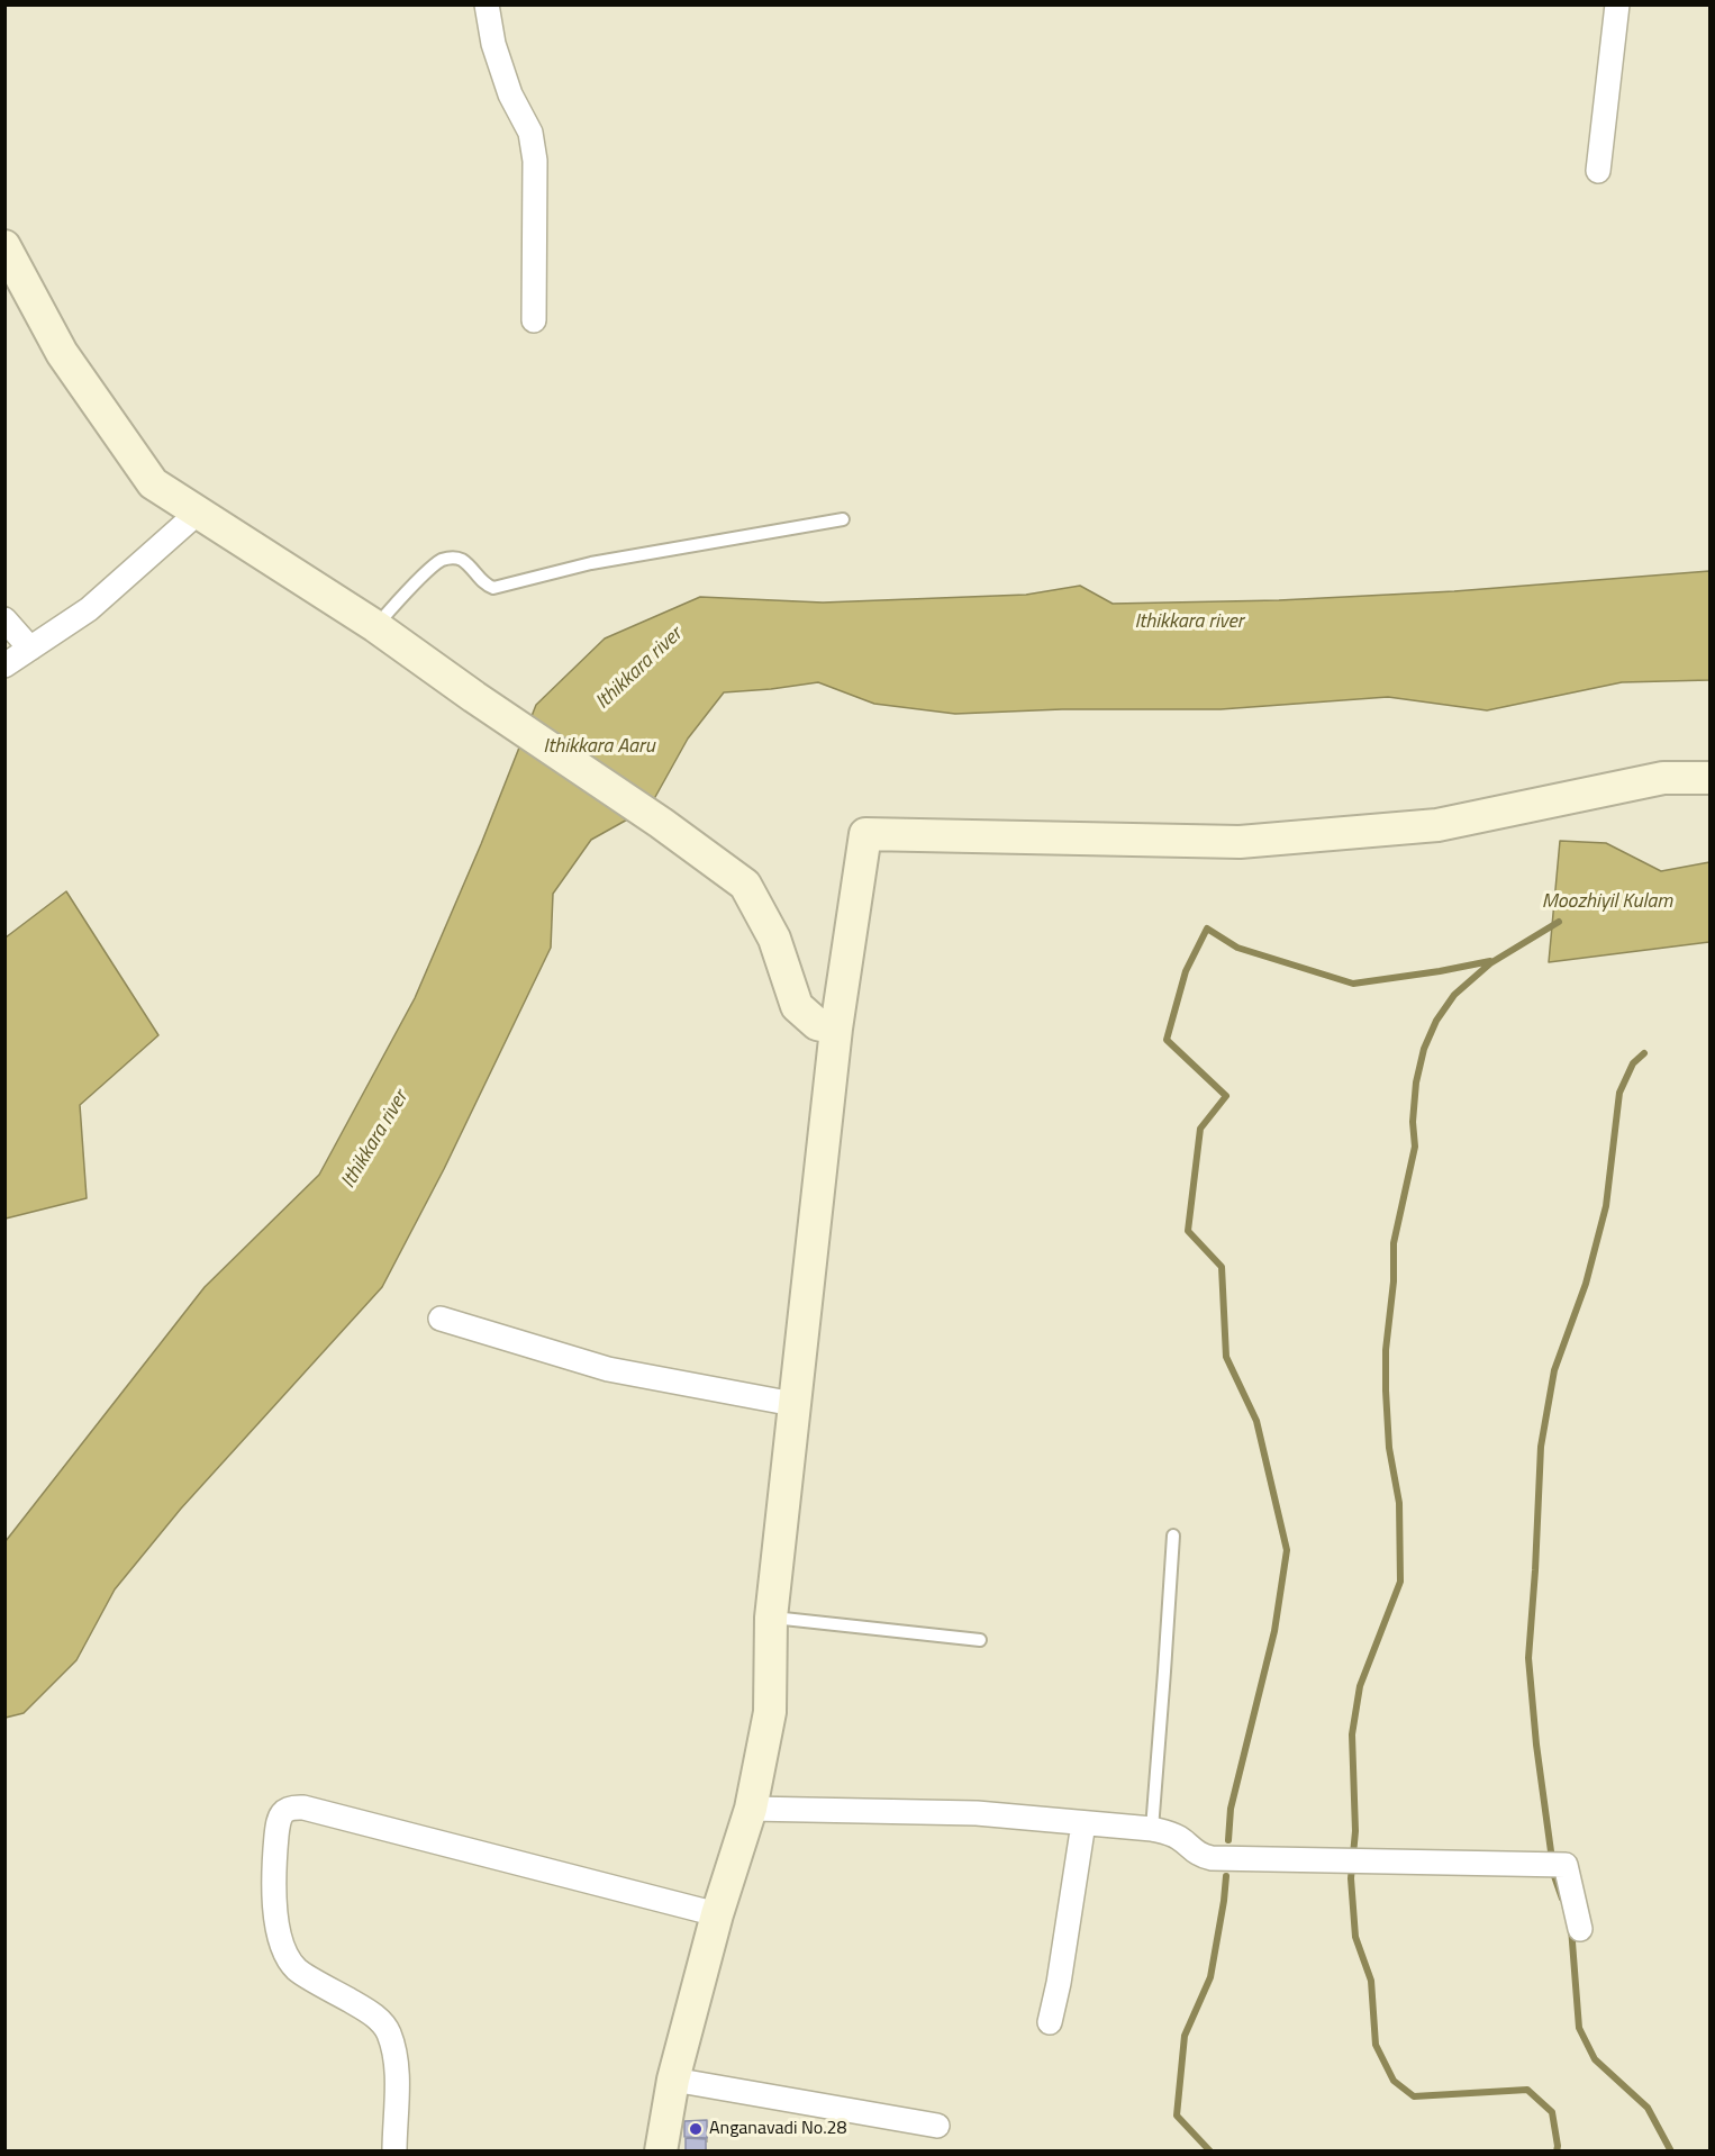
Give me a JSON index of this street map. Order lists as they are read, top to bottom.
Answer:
{
  "water": ["Ithikkara river", "Ithikkara Aaru", "Moozhiyil Kulam"],
  "places": ["Anganavadi No.28"]
}
